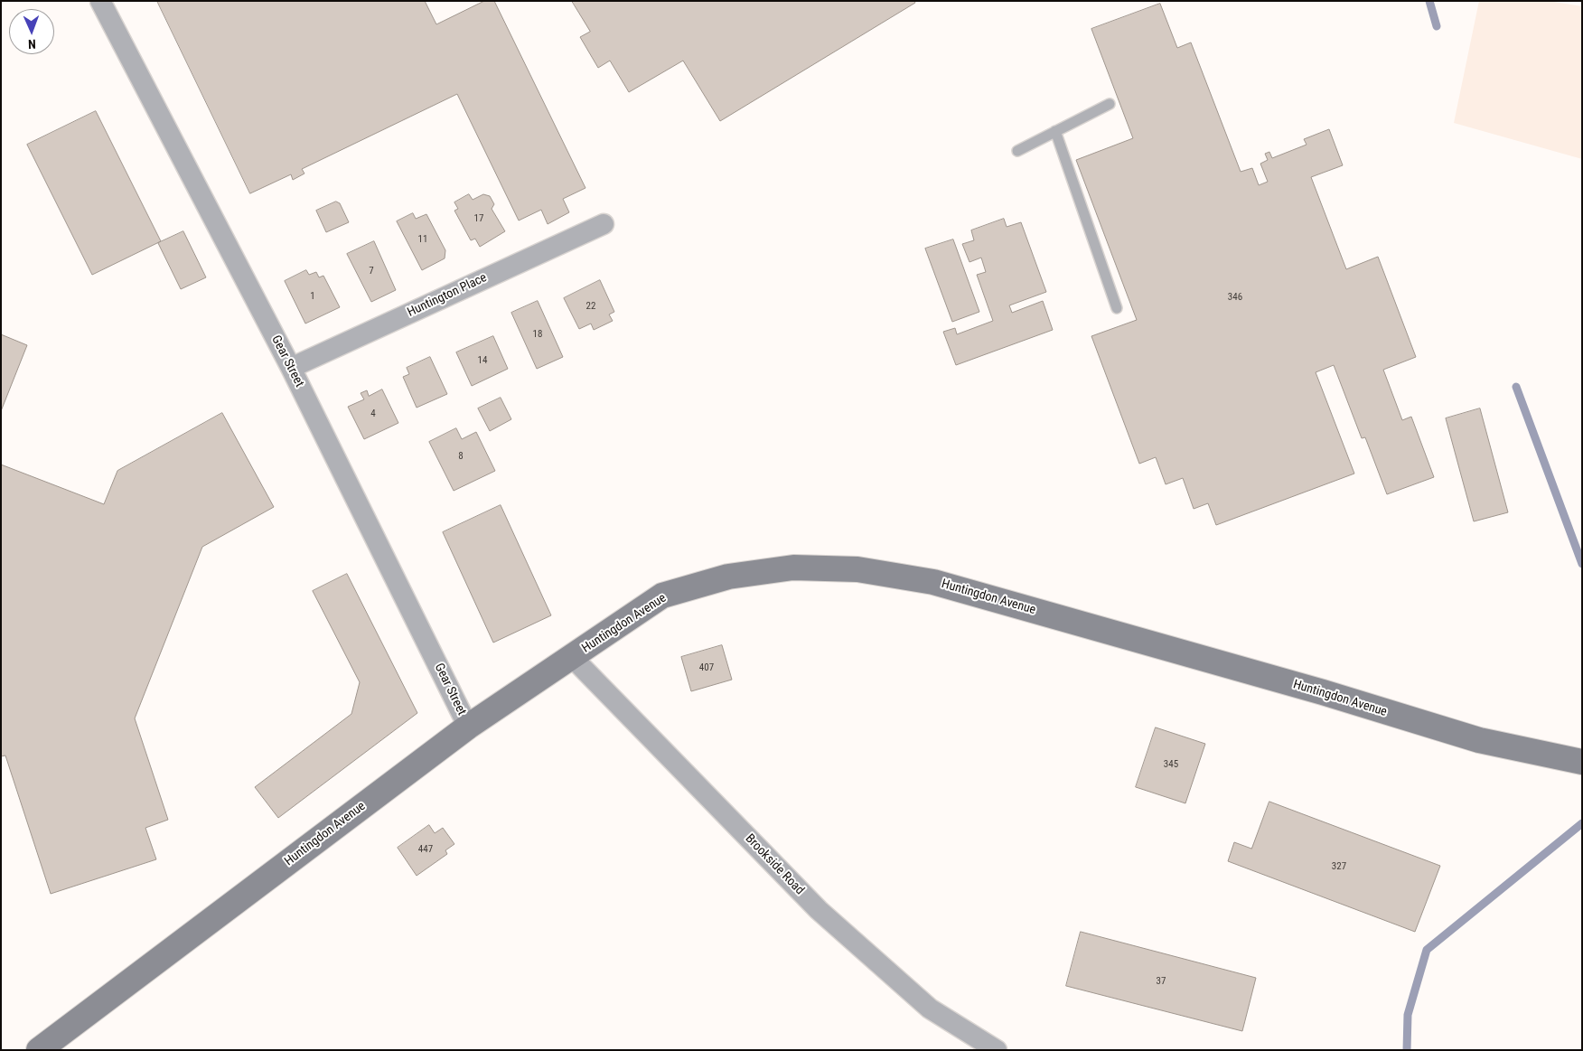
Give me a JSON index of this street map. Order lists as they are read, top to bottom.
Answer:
{
  "streets": {
    "main road": ["Huntingdon Avenue"],
    "street": ["Huntington Place", "Gear Street", "Brookside Road"]
  },
  "crossings": [
    ["Huntington Place", "Gear Street"],
    ["Gear Street", "Huntingdon Avenue"],
    ["Huntingdon Avenue", "Brookside Road"]
  ],
  "house_numbers": [
    "17",
    "11",
    "7",
    "1",
    "346",
    "22",
    "18",
    "14",
    "4",
    "8",
    "407",
    "345",
    "447",
    "327",
    "37"
  ],
  "north": "bottom"
}
